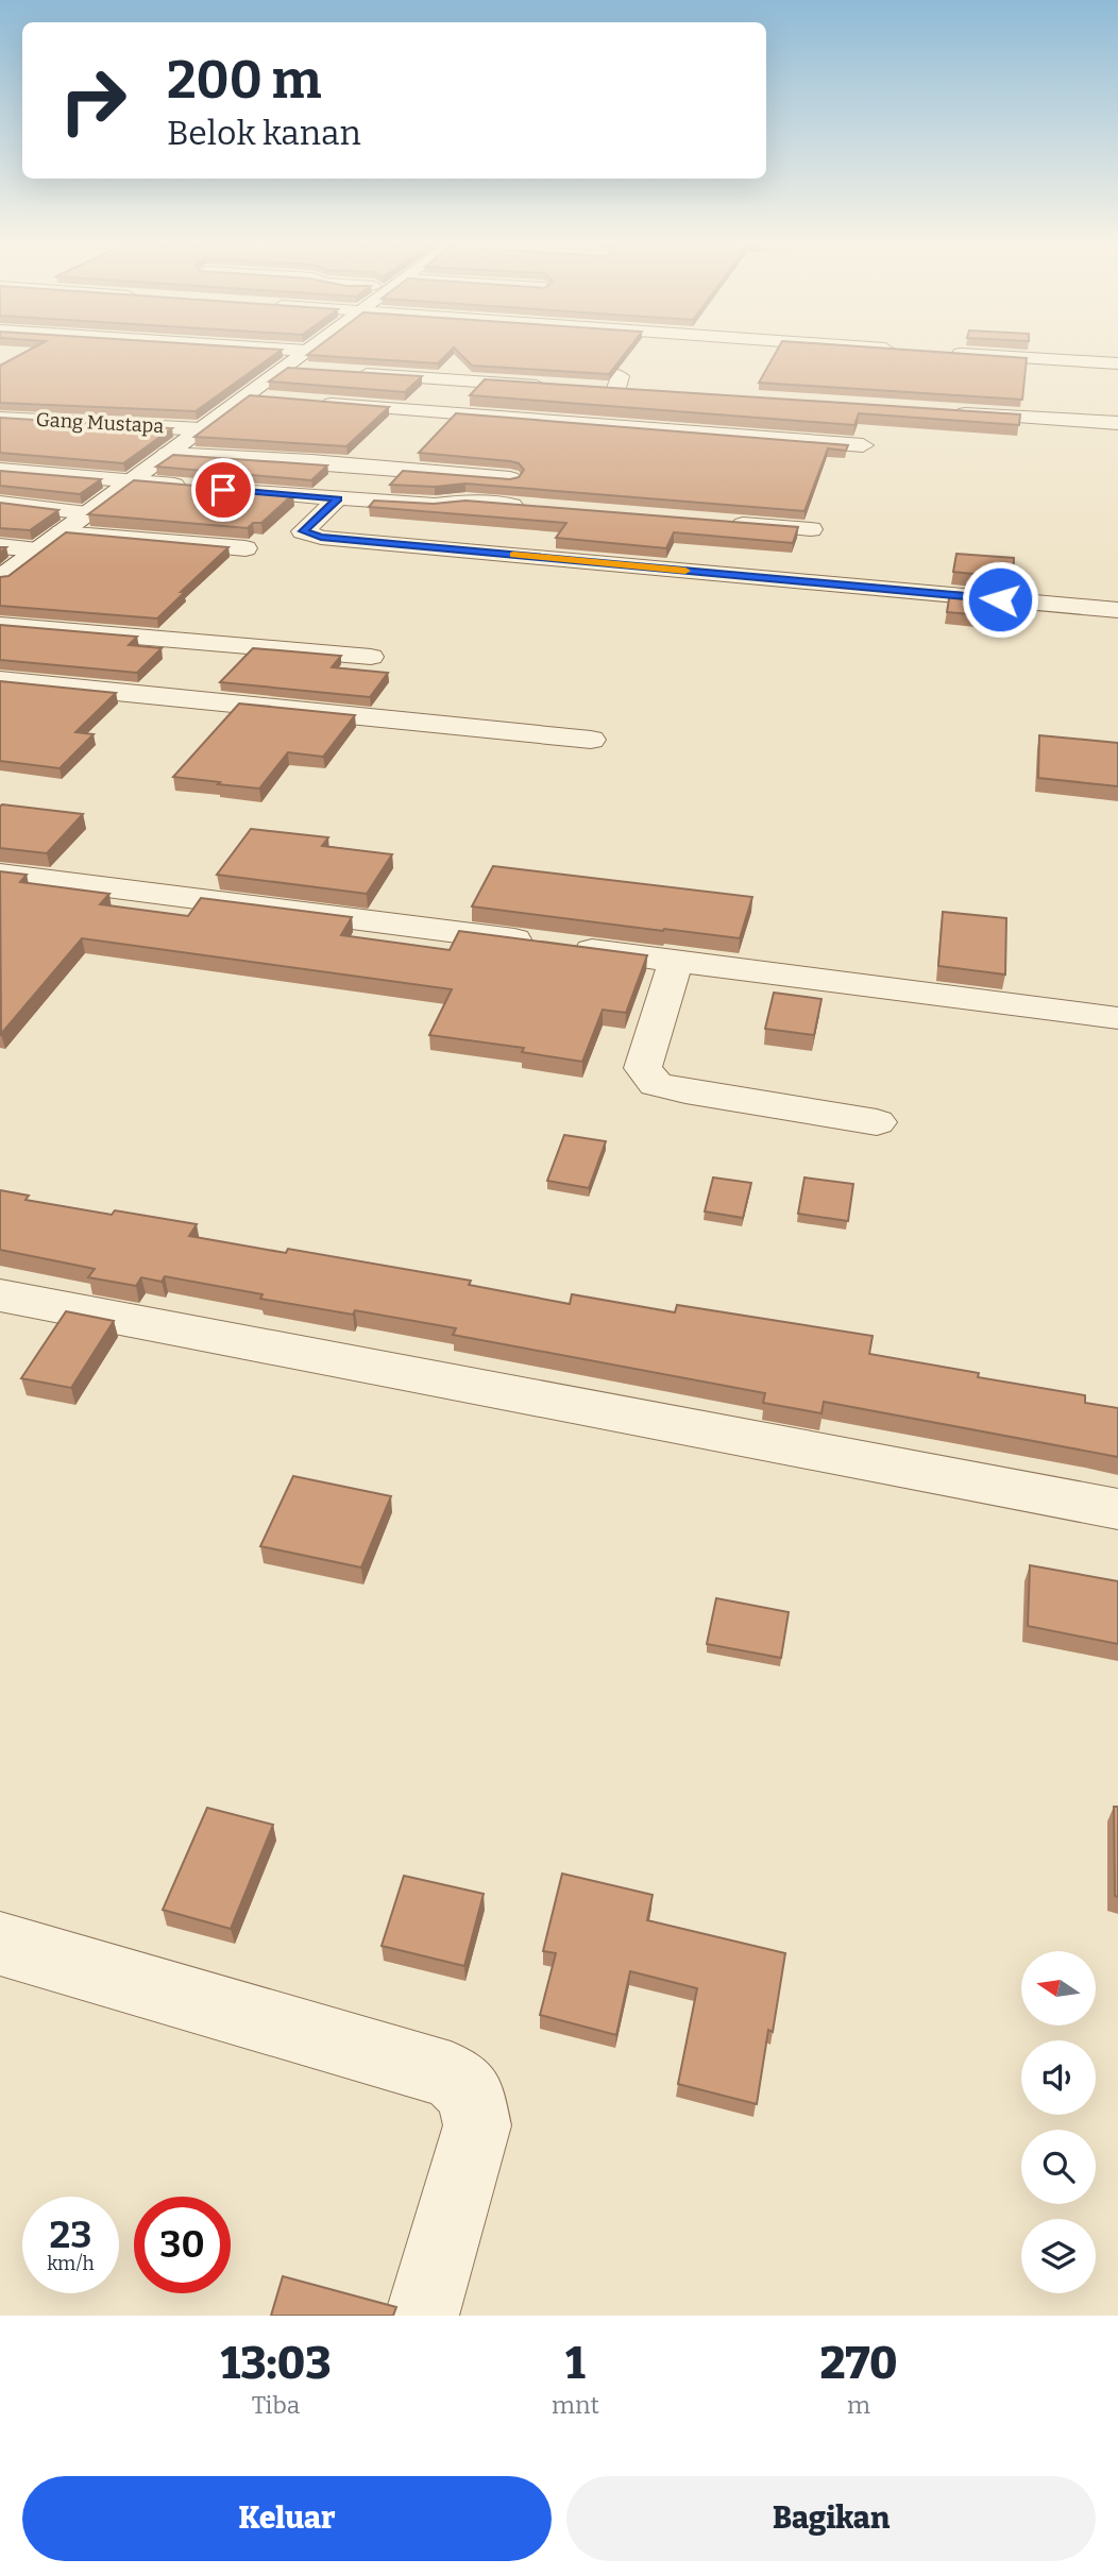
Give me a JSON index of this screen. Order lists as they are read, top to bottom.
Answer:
{
  "streets": {
    "street": ["Gang Mustapa"]
  },
  "north": "left",
  "page": {
    "turn": ["200 m", "Belok kanan"],
    "speed": "23 km/h",
    "limit": "30",
    "eta": [
      "13:03",
      "Tiba",
      "1",
      "mnt",
      "270",
      "m"
    ],
    "buttons": ["Keluar", "Bagikan"]
  }
}
